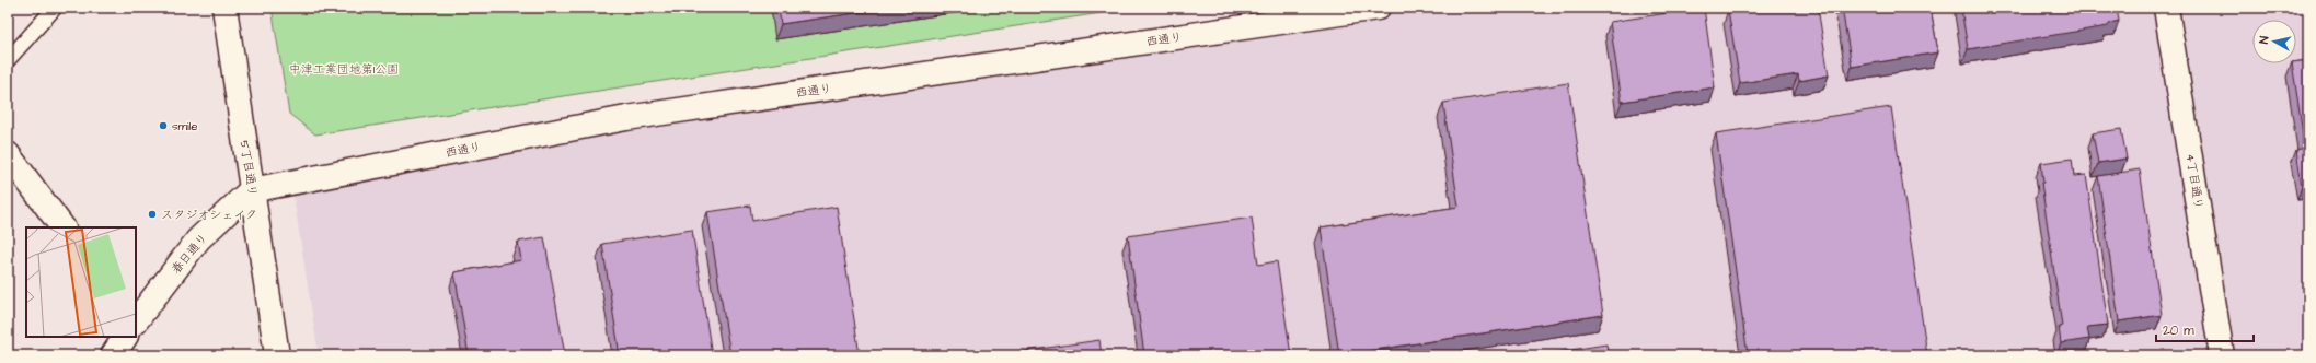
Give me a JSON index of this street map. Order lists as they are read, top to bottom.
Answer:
{
  "streets": {
    "street": [
      "西通り",
      "5丁目通り",
      "4丁目通り",
      "春日通り"
    ]
  },
  "crossings": [
    ["西通り", "5丁目通り"],
    ["西通り", "春日通り"],
    ["5丁目通り", "春日通り"]
  ],
  "parks": ["中津工業団地第1公園"],
  "places": ["smile", "スタジオシェイク"],
  "scale_bar": "20 m",
  "north": "left"
}
